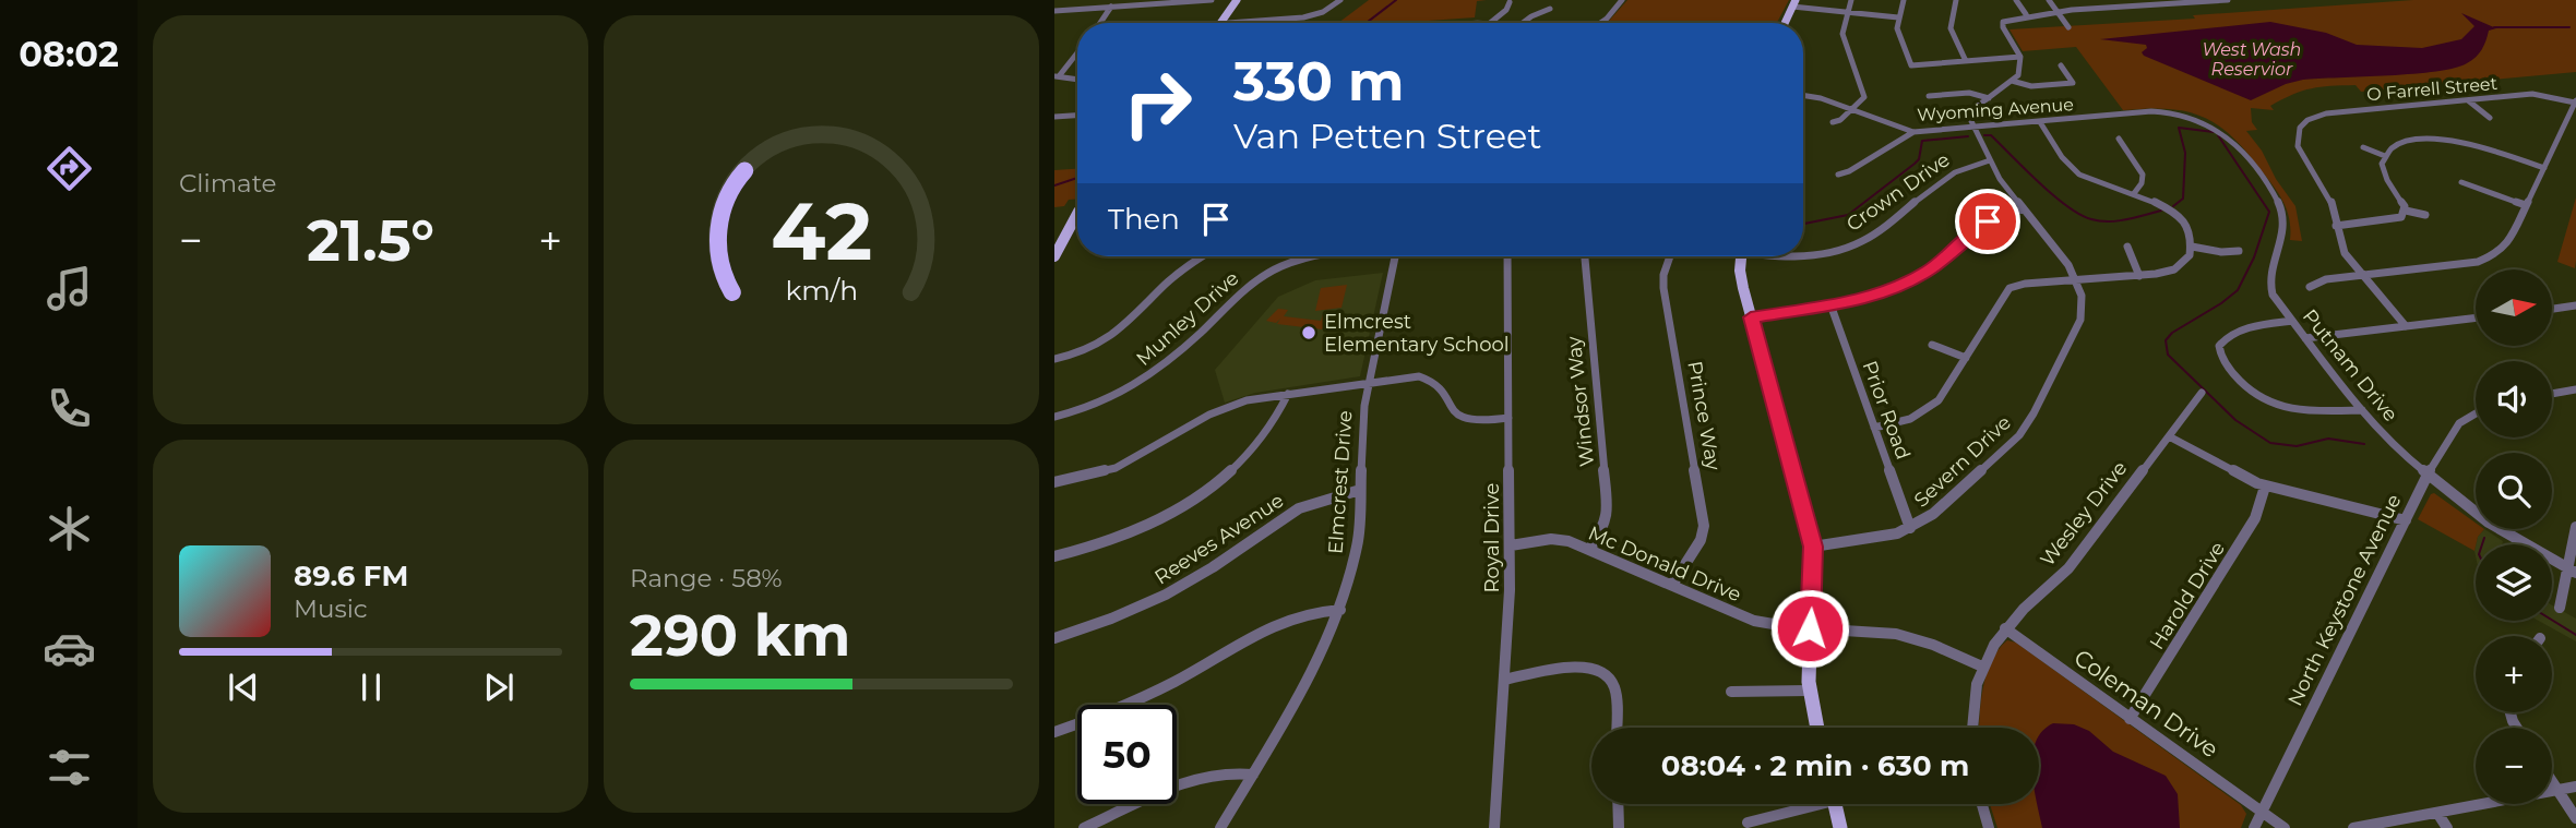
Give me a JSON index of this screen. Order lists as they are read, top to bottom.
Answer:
{
  "streets": {
    "street": [
      "O Farrell Street",
      "Wyoming Avenue",
      "Crown Drive",
      "Munley Drive",
      "Putnam Drive",
      "Windsor Way",
      "Prior Road",
      "Prince Way",
      "Severn Drive",
      "Elmcrest Drive",
      "Wesley Drive",
      "Royal Drive",
      "Reeves Avenue",
      "Mc Donald Drive",
      "Harold Drive",
      "North Keystone Avenue",
      "Coleman Drive"
    ]
  },
  "crossings": [
    ["Wyoming Avenue", "Putnam Drive"],
    ["Wyoming Avenue", "Severn Drive"],
    ["Crown Drive", "Severn Drive"],
    ["Putnam Drive", "North Keystone Avenue"],
    ["Windsor Way", "Mc Donald Drive"],
    ["Prior Road", "Severn Drive"],
    ["Prince Way", "Mc Donald Drive"],
    ["Elmcrest Drive", "Reeves Avenue"],
    ["Wesley Drive", "Mc Donald Drive"],
    ["Wesley Drive", "Coleman Drive"],
    ["Royal Drive", "Mc Donald Drive"],
    ["Harold Drive", "Coleman Drive"],
    ["North Keystone Avenue", "Coleman Drive"]
  ],
  "water": ["West Wash Reservior"],
  "places": ["Elmcrest Elementary School"],
  "north": "right",
  "page": {
    "tabs": "08:02",
    "tile": [
      "Climate",
      ["Range · 58%", "290 km"]
    ],
    "turn": ["330 m", "Van Petten Street"],
    "then": "Then",
    "heat": ["−", "21.5°", "+"],
    "map_buttons": ["+", "−"],
    "song": ["89.6 FM", "Music"],
    "limit": "50",
    "trip": "08:04 · 2 min · 630 m",
    "gauge": ["42", "km/h"]
  }
}
